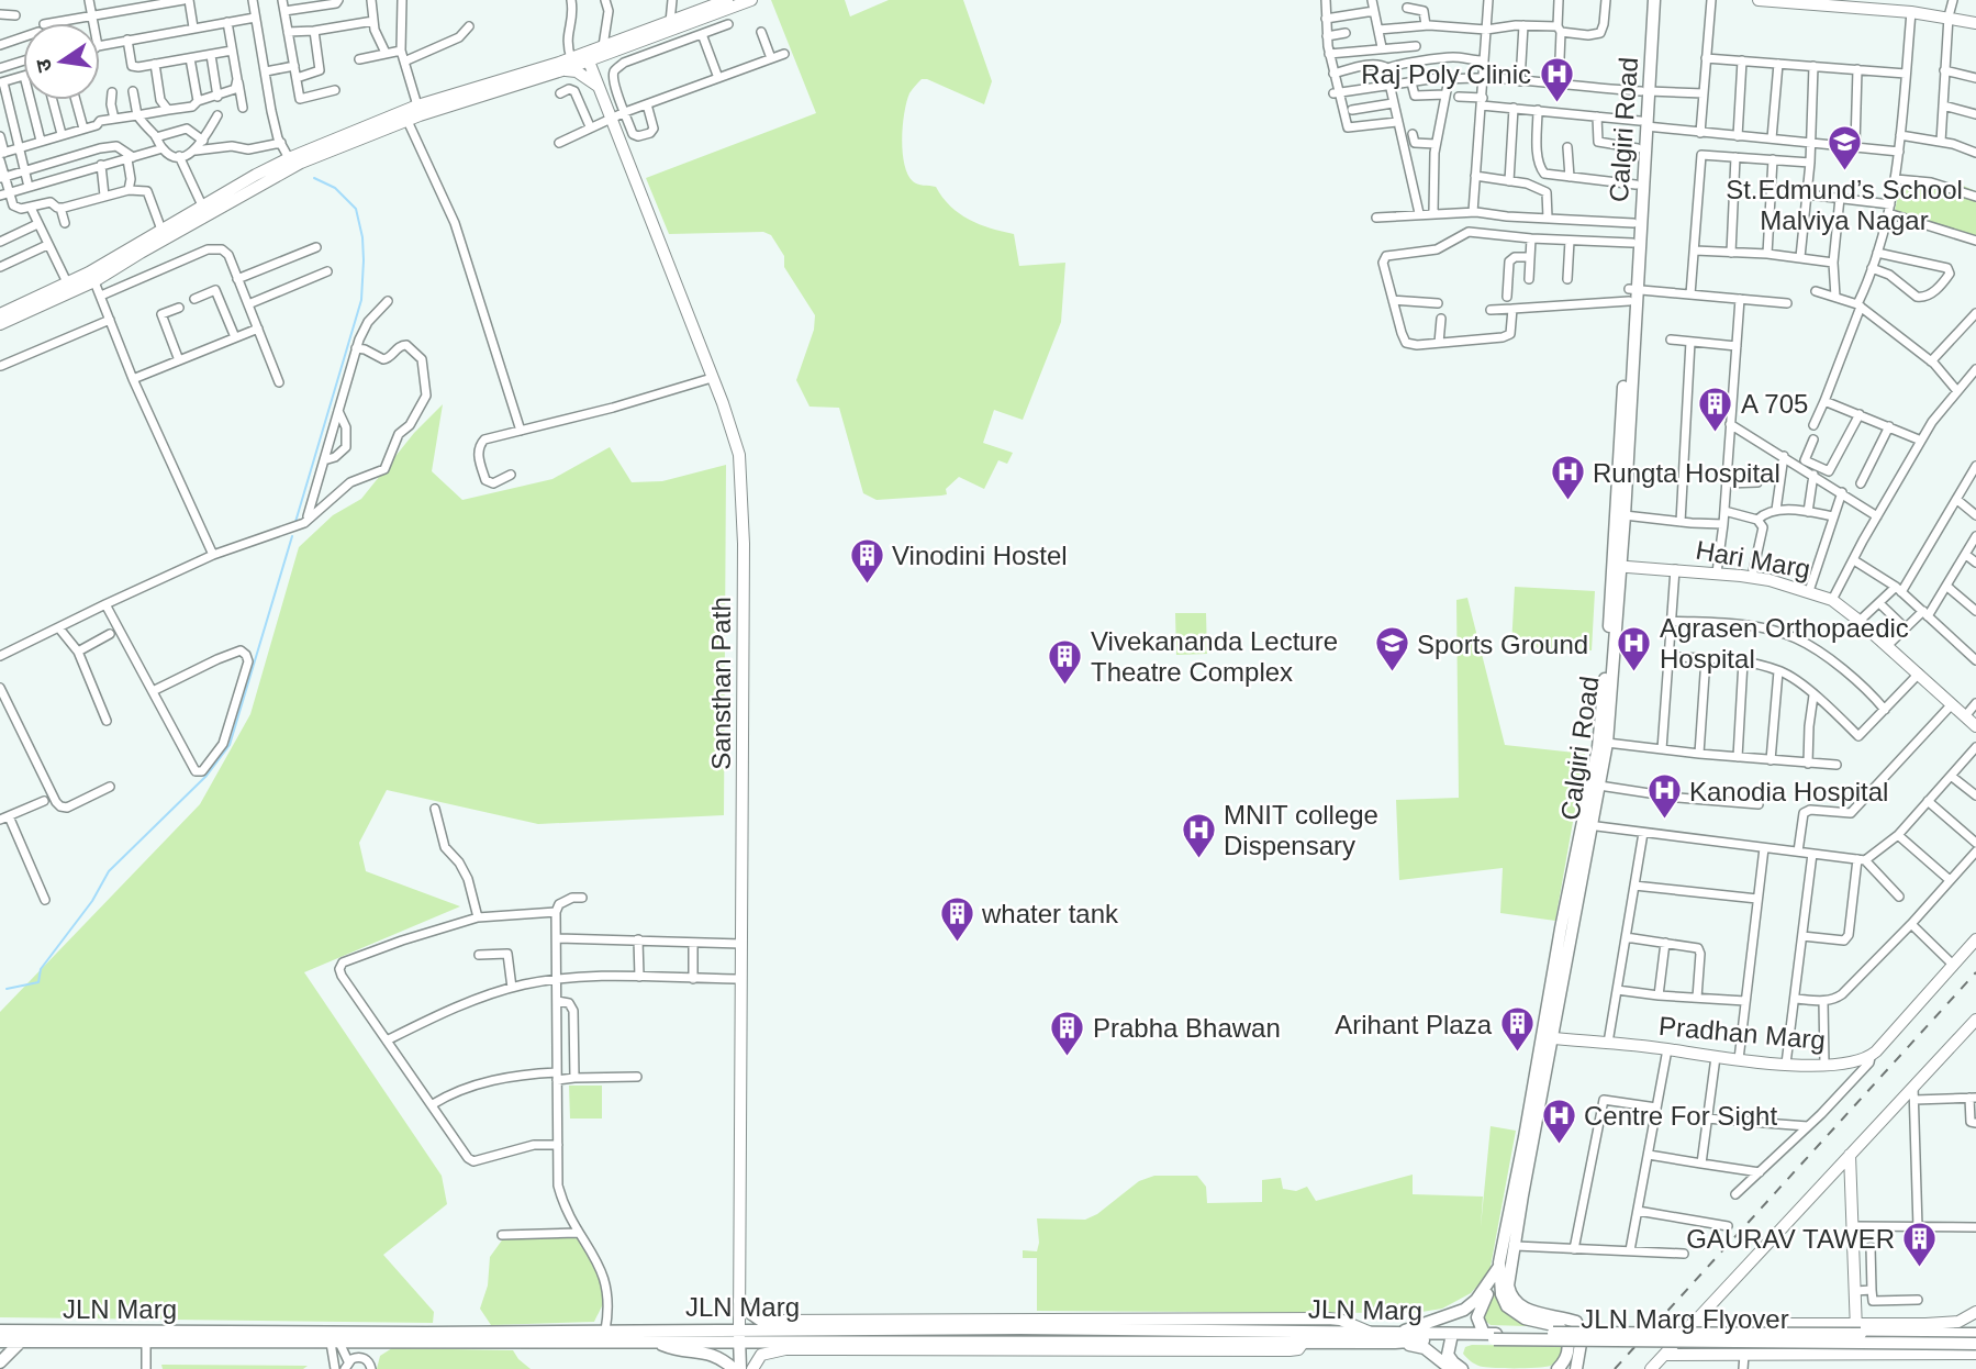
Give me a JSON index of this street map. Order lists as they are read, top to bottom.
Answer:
{
  "streets": {
    "main road": ["Calgiri Road", "JLN Marg", "JLN Marg Flyover"],
    "street": ["Hari Marg", "Sansthan Path", "Pradhan Marg"]
  },
  "crossings": [
    ["Calgiri Road", "Hari Marg"],
    ["Calgiri Road", "Pradhan Marg"],
    ["JLN Marg", "JLN Marg Flyover"]
  ],
  "places": {
    "hospital": [
      "Raj Poly Clinic",
      "Rungta Hospital",
      "Agrasen Orthopaedic Hospital",
      "Kanodia Hospital",
      "MNIT college Dispensary",
      "Centre For Sight"
    ],
    "school or university": ["St.Edmund’s School Malviya Nagar", "Sports Ground"],
    "building": [
      "A 705",
      "Vinodini Hostel",
      "Vivekananda Lecture Theatre Complex",
      "whater tank",
      "Arihant Plaza",
      "Prabha Bhawan",
      "GAURAV TAWER"
    ]
  },
  "north": "left"
}
